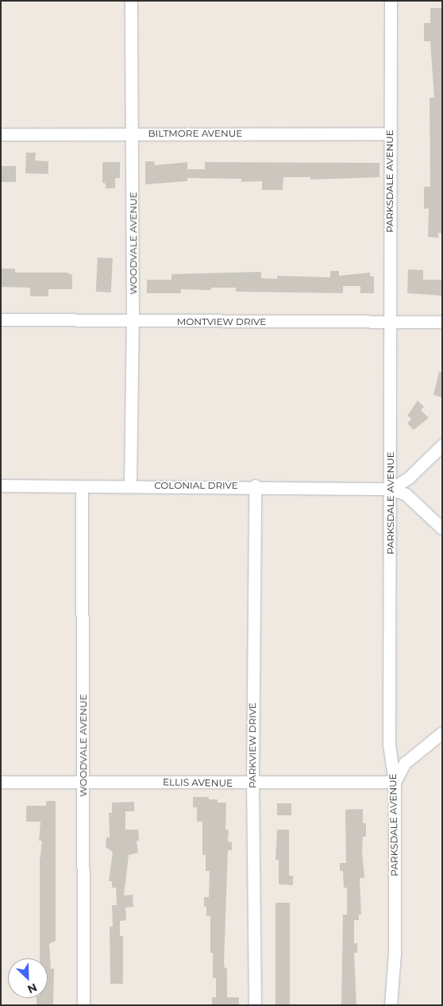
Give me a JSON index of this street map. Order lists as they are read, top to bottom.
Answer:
{
  "streets": {
    "street": [
      "BILTMORE AVENUE",
      "PARKSDALE AVENUE",
      "WOODVALE AVENUE",
      "MONTVIEW DRIVE",
      "COLONIAL DRIVE",
      "PARKVIEW DRIVE",
      "ELLIS AVENUE"
    ]
  },
  "crossings": [
    ["BILTMORE AVENUE", "PARKSDALE AVENUE"],
    ["BILTMORE AVENUE", "WOODVALE AVENUE"],
    ["PARKSDALE AVENUE", "MONTVIEW DRIVE"],
    ["PARKSDALE AVENUE", "COLONIAL DRIVE"],
    ["PARKSDALE AVENUE", "ELLIS AVENUE"],
    ["WOODVALE AVENUE", "MONTVIEW DRIVE"],
    ["WOODVALE AVENUE", "COLONIAL DRIVE"],
    ["WOODVALE AVENUE", "ELLIS AVENUE"],
    ["COLONIAL DRIVE", "PARKVIEW DRIVE"],
    ["PARKVIEW DRIVE", "ELLIS AVENUE"]
  ],
  "north": "bottom right"
}
